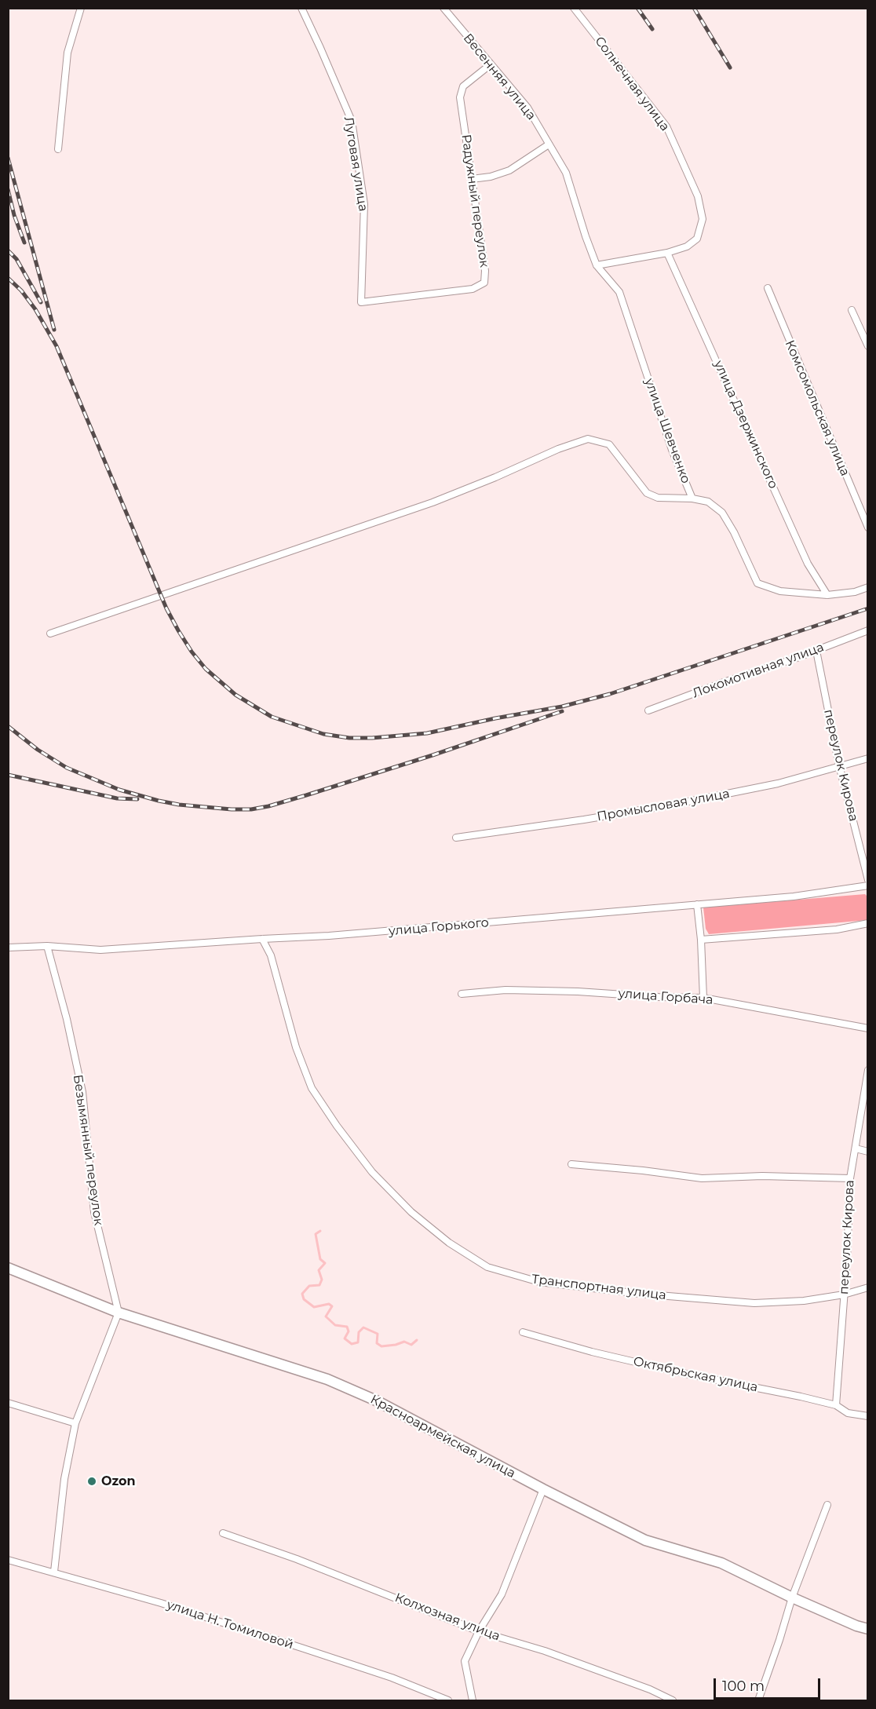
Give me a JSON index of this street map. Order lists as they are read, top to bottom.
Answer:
{
  "streets": {
    "main road": ["Красноармейская улица"],
    "street": [
      "Весенняя улица",
      "Солнечная улица",
      "Луговая улица",
      "Радужный переулок",
      "Комсомольская улица",
      "улица Дзержинского",
      "улица Шевченко",
      "Локомотивная улица",
      "переулок Кирова",
      "Промысловая улица",
      "улица Горького",
      "улица Горбача",
      "Безымянный переулок",
      "Транспортная улица",
      "Октябрьская улица",
      "Колхозная улица",
      "улица Н. Томиловой"
    ]
  },
  "crossings": [
    ["Весенняя улица", "Радужный переулок"],
    ["Весенняя улица", "улица Шевченко"],
    ["Солнечная улица", "улица Дзержинского"],
    ["Луговая улица", "Радужный переулок"],
    ["улица Дзержинского", "улица Шевченко"],
    ["Локомотивная улица", "переулок Кирова"],
    ["переулок Кирова", "Промысловая улица"],
    ["переулок Кирова", "Транспортная улица"],
    ["переулок Кирова", "Октябрьская улица"],
    ["улица Горького", "Безымянный переулок"],
    ["улица Горького", "Транспортная улица"],
    ["Безымянный переулок", "Красноармейская улица"]
  ],
  "places": ["Ozon"],
  "scale_bar": "100 m"
}
